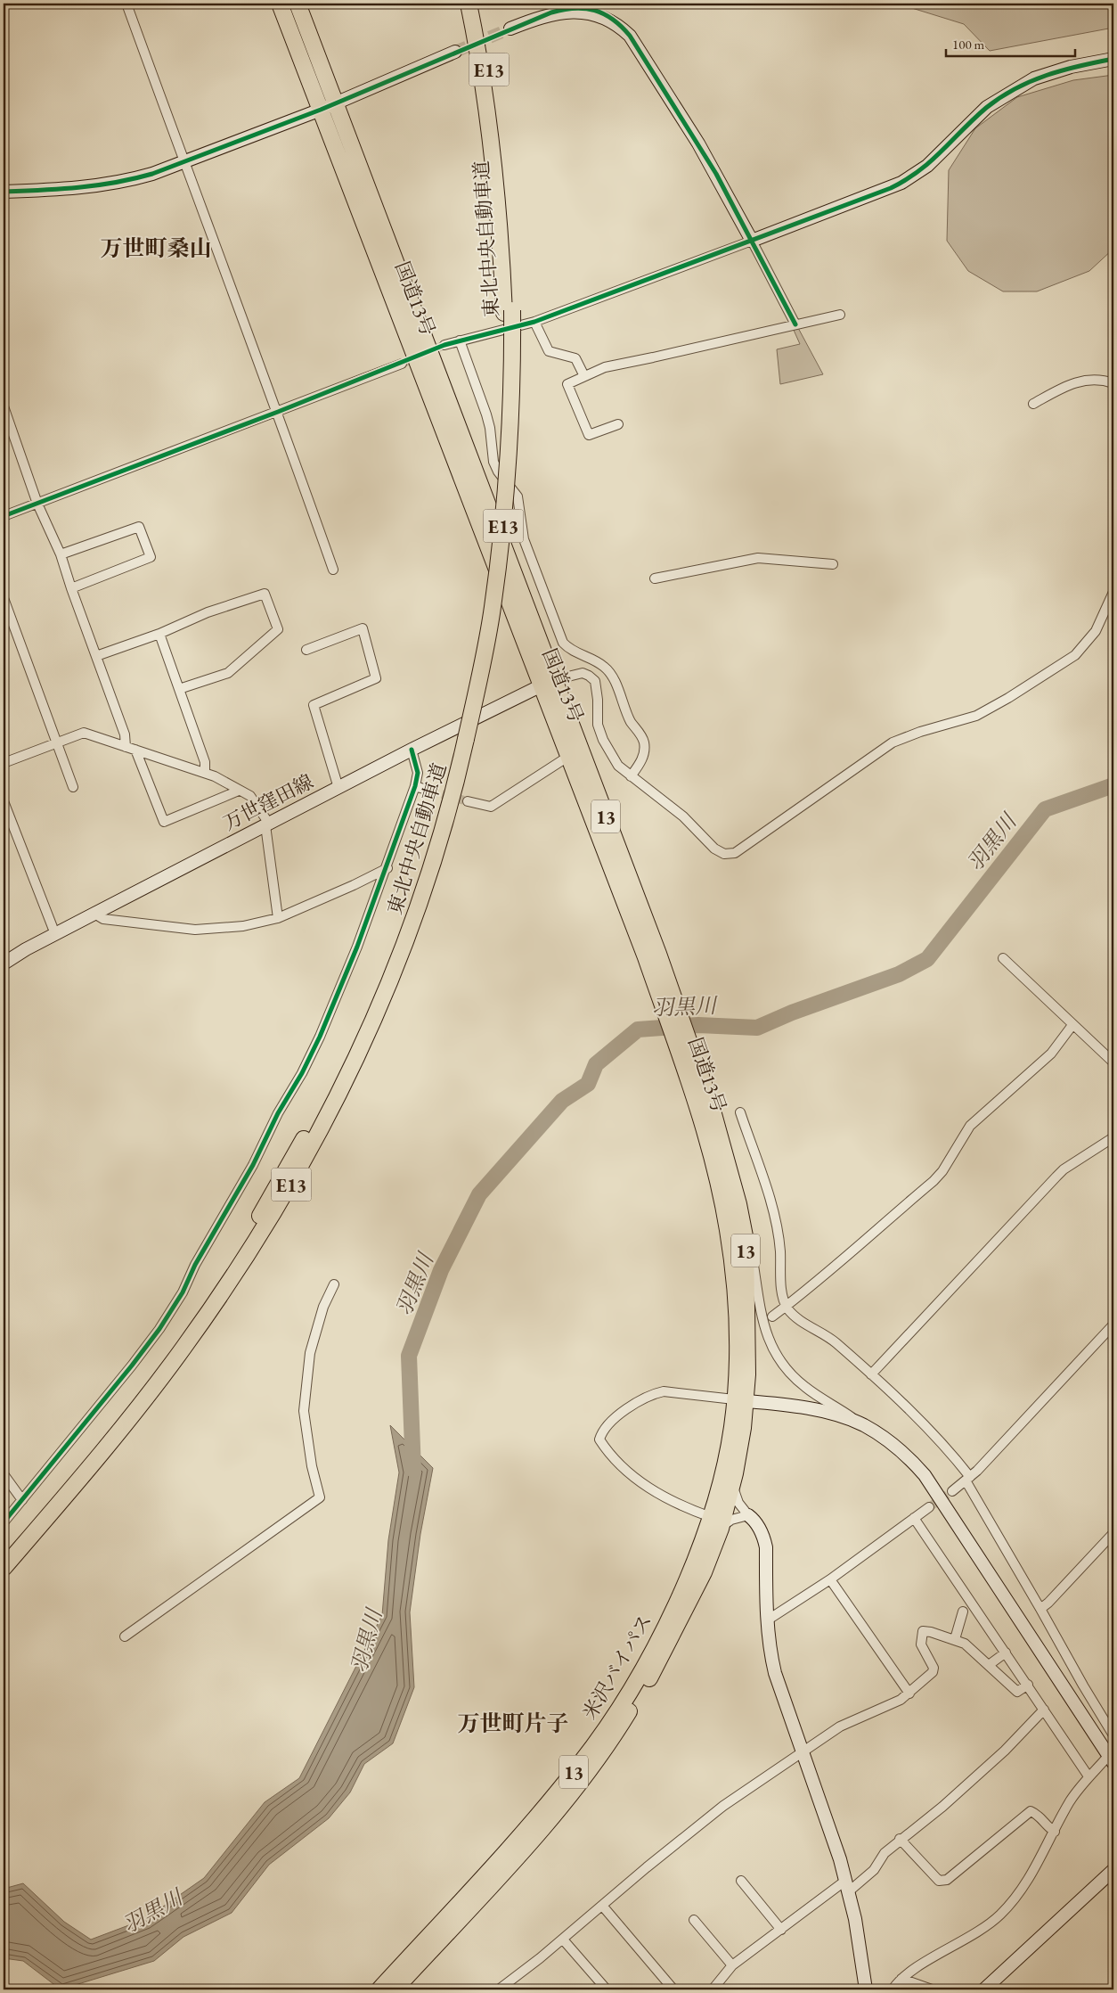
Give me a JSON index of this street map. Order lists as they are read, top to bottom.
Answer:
{
  "streets": {
    "highway": [
      "E13",
      "東北中央自動車道",
      "国道13号",
      "13",
      "米沢バイパス"
    ],
    "street": ["万世窪田線"]
  },
  "crossings": [
    ["国道13号", "万世窪田線"],
    ["国道13号", "米沢バイパス"]
  ],
  "districts": ["万世町桑山", "万世町片子"],
  "water": ["羽黒川"],
  "scale_bar": "100 m"
}
